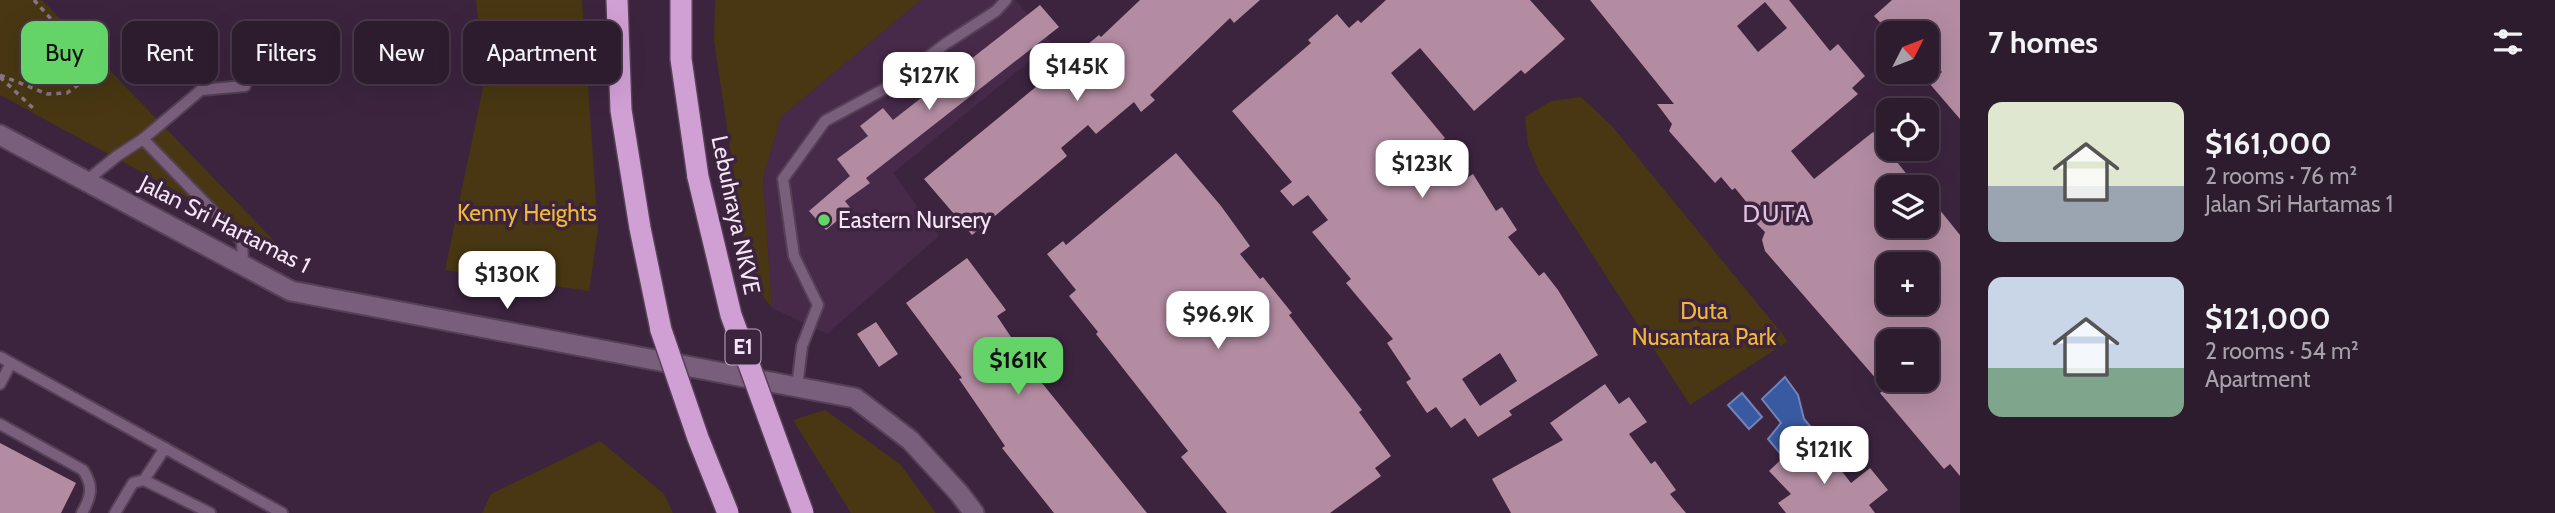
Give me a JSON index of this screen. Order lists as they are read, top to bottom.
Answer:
{
  "streets": {
    "highway": ["Lebuhraya NKVE", "E1"],
    "street": ["Jalan Sri Hartamas 1"]
  },
  "districts": ["DUTA"],
  "parks": ["Kenny Heights", "Duta Nusantara Park"],
  "places": ["Eastern Nursery"],
  "north": "top right",
  "page": {
    "heading": "7 homes",
    "map_buttons": ["+", "−"],
    "chip": [
      "Buy",
      "Rent",
      "Filters",
      "New",
      "Apartment"
    ],
    "price": [
      "$145K",
      "$127K",
      "$123K",
      "$130K",
      "$96.9K",
      "$161K",
      "$121K"
    ],
    "list": [
      {
        "name": "$161,000",
        "note": "2 rooms · 76 m² · Jalan Sri Hartamas 1"
      },
      {
        "name": "$121,000",
        "note": "2 rooms · 54 m² · Apartment"
      }
    ]
  }
}
